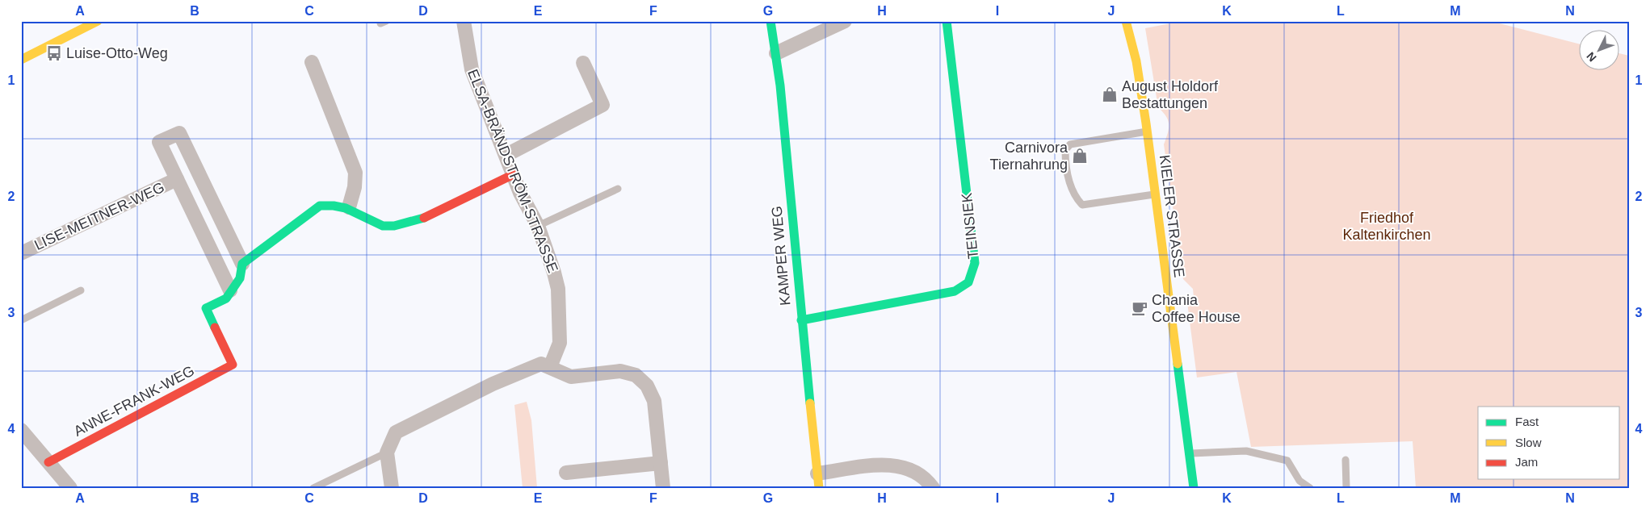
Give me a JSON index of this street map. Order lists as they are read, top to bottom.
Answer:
{
  "streets": {
    "street": [
      "ELSA-BRÄNDSTRÖM-STRASSE",
      "LISE-MEITNER-WEG",
      "KIELER STRASSE",
      "TEINSIEK",
      "KAMPER WEG",
      "ANNE-FRANK-WEG"
    ]
  },
  "crossings": [
    ["TEINSIEK", "KAMPER WEG"]
  ],
  "parks": ["Friedhof Kaltenkirchen"],
  "places": {
    "bus stop": ["Luise-Otto-Weg"],
    "shop": ["August Holdorf Bestattungen", "Carnivora Tiernahrung"],
    "cafe": ["Chania Coffee House"]
  },
  "legend": ["Fast", "Slow", "Jam"],
  "north": "bottom left",
  "grid": {
    "columns": [
      "A",
      "B",
      "C",
      "D",
      "E",
      "F",
      "G",
      "H",
      "I",
      "J",
      "K",
      "L",
      "M",
      "N"
    ],
    "rows": [
      "1",
      "2",
      "3",
      "4"
    ]
  }
}
